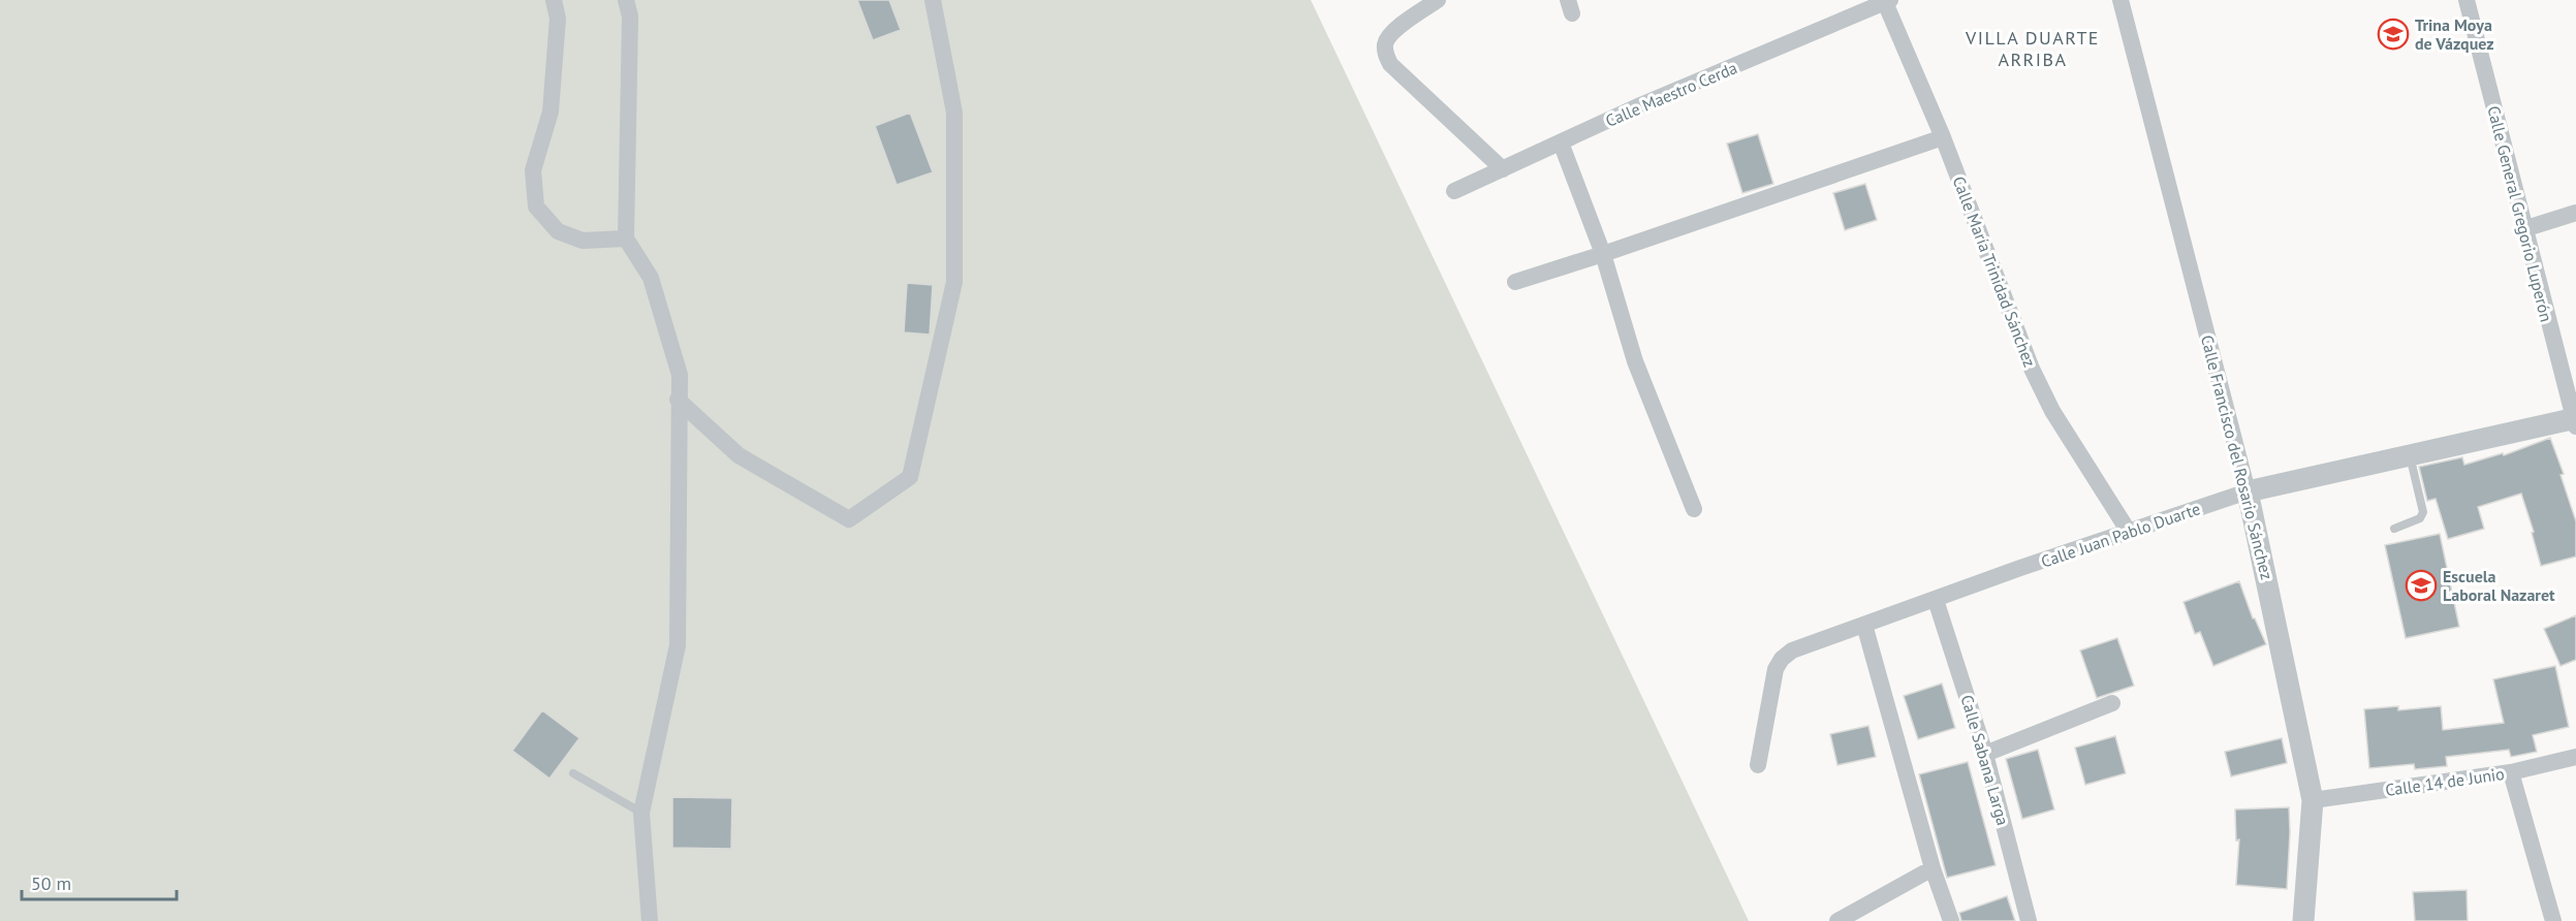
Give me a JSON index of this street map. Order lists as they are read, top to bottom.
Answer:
{
  "streets": {
    "street": [
      "Calle Maestro Cerda",
      "Calle General Gregorio Luperón",
      "Calle María Trinidad Sánchez",
      "Calle Francisco del Rosario Sánchez",
      "Calle Juan Pablo Duarte",
      "Calle Sabana Larga",
      "Calle 14 de Junio"
    ]
  },
  "crossings": [
    ["Calle Maestro Cerda", "Calle María Trinidad Sánchez"],
    ["Calle General Gregorio Luperón", "Calle Juan Pablo Duarte"],
    ["Calle María Trinidad Sánchez", "Calle Juan Pablo Duarte"],
    ["Calle Francisco del Rosario Sánchez", "Calle Juan Pablo Duarte"],
    ["Calle Francisco del Rosario Sánchez", "Calle 14 de Junio"],
    ["Calle Juan Pablo Duarte", "Calle Sabana Larga"]
  ],
  "districts": ["VILLA DUARTE ARRIBA"],
  "places": {
    "school or university": ["Trina Moya de Vázquez", "Escuela Laboral Nazaret"]
  },
  "scale_bar": "50 m"
}
